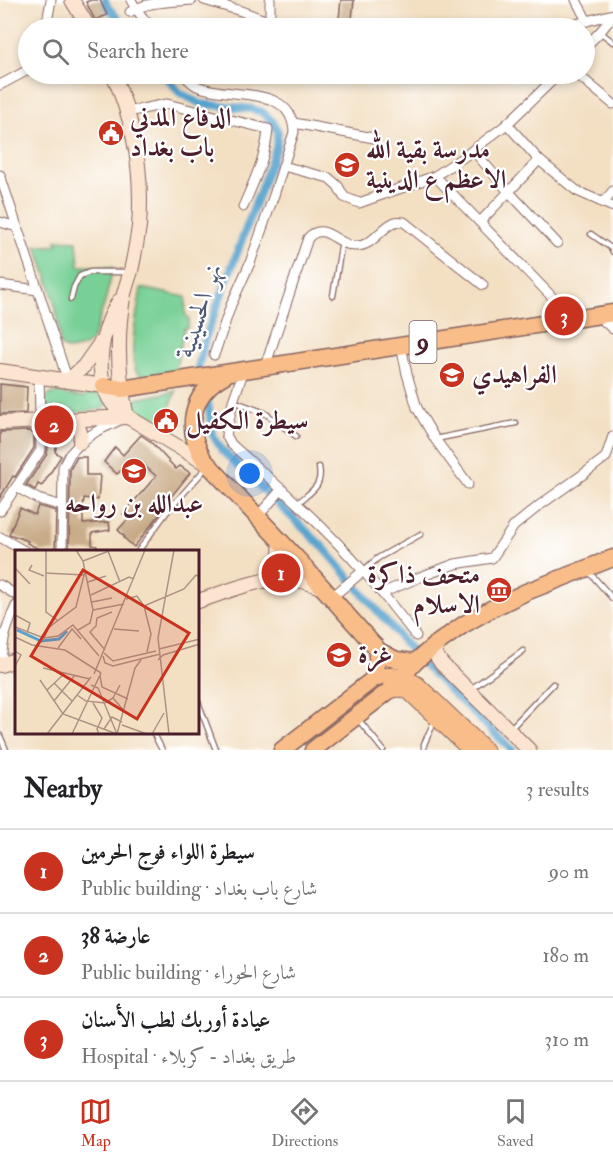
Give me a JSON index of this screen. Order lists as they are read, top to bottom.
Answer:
{
  "streets": {
    "highway": ["9"]
  },
  "water": ["نهر الحسينية"],
  "places": {
    "public building": ["الدفاع المدني باب بغداد", "سيطرة الكفيل"],
    "school or university": [
      "مدرسة بقية الله الاعظم ع الدينية",
      "الفراهيدي",
      "عبدالله بن رواحه",
      "غزة"
    ],
    "museum": ["متحف ذاكرة الاسلام"]
  },
  "page": {
    "search": "Search here",
    "pins": ["3", "2", "1"],
    "heading": ["Nearby", "3 results"],
    "list": [
      {
        "mark": "1",
        "name": "سيطرة اللواء فوج الحرمين",
        "note": "Public building · شارع باب بغداد",
        "value": "90 m"
      },
      {
        "mark": "2",
        "name": "عارضة 38",
        "note": "Public building · شارع الحوراء",
        "value": "180 m"
      },
      {
        "mark": "3",
        "name": "عيادة أوربك لطب الأسنان",
        "note": "Hospital · طريق بغداد - كربلاء",
        "value": "310 m"
      }
    ],
    "nav": ["Map", "Directions", "Saved"]
  }
}
